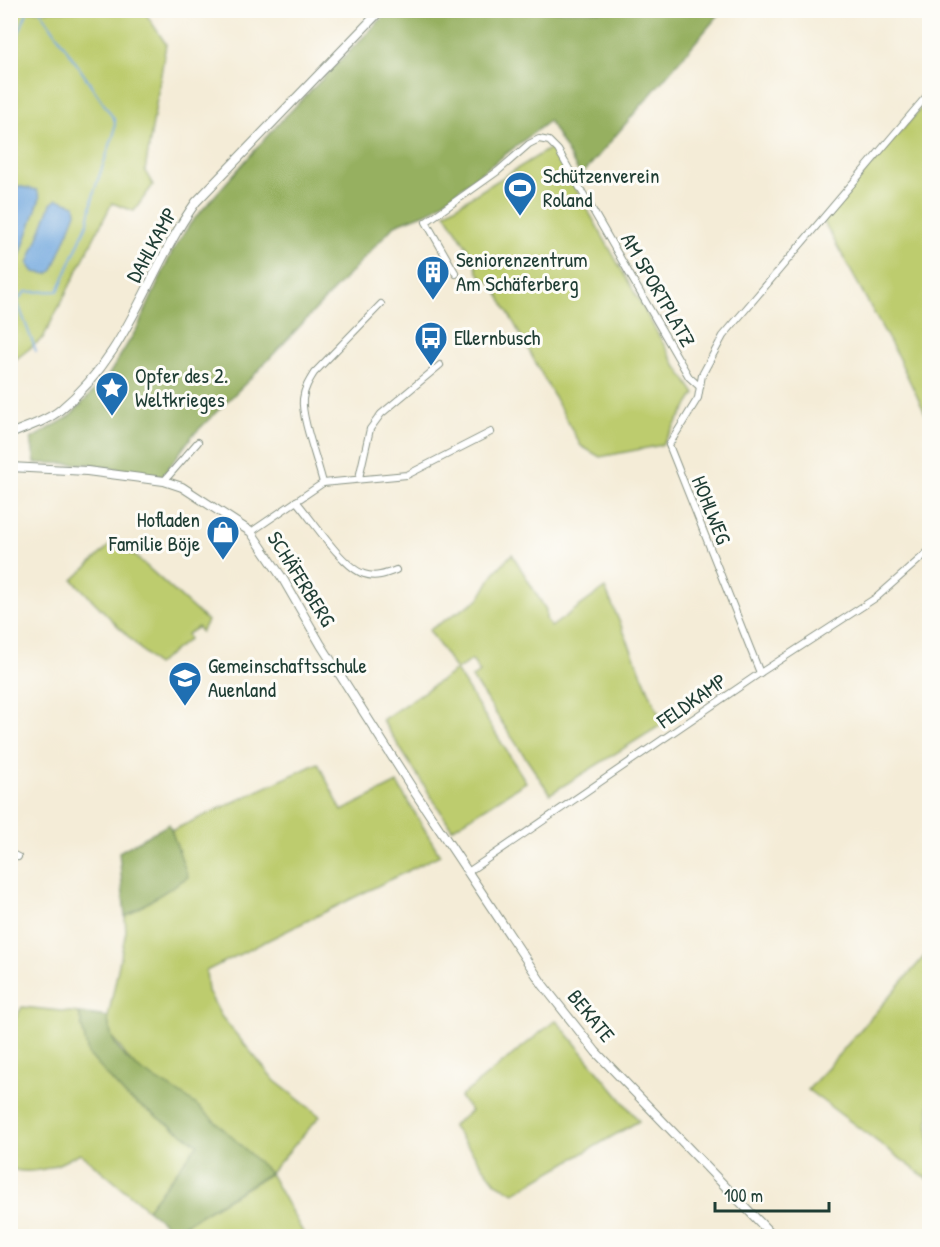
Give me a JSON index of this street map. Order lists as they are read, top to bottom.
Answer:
{
  "streets": {
    "main road": ["SCHÄFERBERG", "BEKATE"],
    "street": [
      "DAHLKAMP",
      "AM SPORTPLATZ",
      "HOHLWEG",
      "FELDKAMP"
    ]
  },
  "crossings": [
    ["AM SPORTPLATZ", "HOHLWEG"],
    ["HOHLWEG", "FELDKAMP"],
    ["SCHÄFERBERG", "BEKATE"],
    ["FELDKAMP", "BEKATE"]
  ],
  "places": {
    "sports": ["Schützenverein Roland"],
    "building": ["Seniorenzentrum Am Schäferberg"],
    "bus stop": ["Ellernbusch"],
    "place": ["Opfer des 2. Weltkrieges"],
    "shop": ["Hofladen Familie Böje"],
    "school or university": ["Gemeinschaftsschule Auenland"]
  },
  "scale_bar": "100 m"
}
